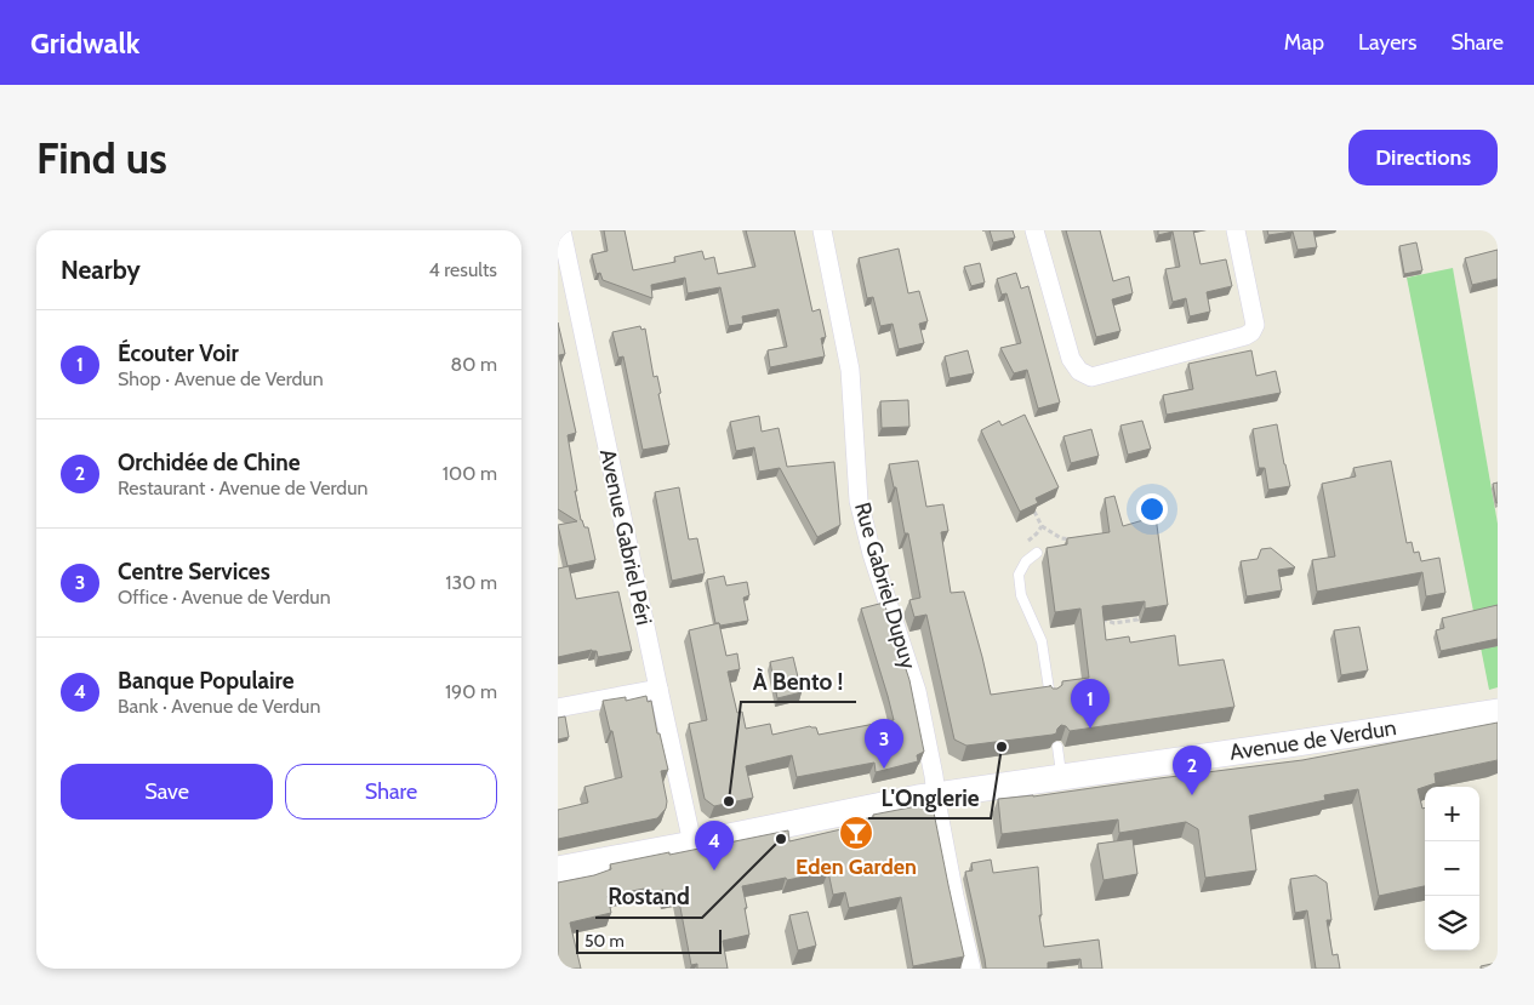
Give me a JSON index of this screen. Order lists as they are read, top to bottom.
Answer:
{
  "streets": {
    "main road": ["Avenue de Verdun"],
    "street": ["Avenue Gabriel Péri", "Rue Gabriel Dupuy"]
  },
  "crossings": [
    ["Avenue Gabriel Péri", "Avenue de Verdun"],
    ["Rue Gabriel Dupuy", "Avenue de Verdun"]
  ],
  "places": {
    "other": ["L'Onglerie", "À Bento !", "Rostand"],
    "bar": ["Eden Garden"]
  },
  "scale_bar": "50 m",
  "page": {
    "header": "Gridwalk",
    "nav": ["Map", "Layers", "Share"],
    "buttons": [
      "Directions",
      ["Save", "Share"]
    ],
    "title": "Find us",
    "heading": ["Nearby", "4 results"],
    "list": [
      {
        "mark": "1",
        "name": "Écouter Voir",
        "note": "Shop · Avenue de Verdun",
        "value": "80 m"
      },
      {
        "mark": "2",
        "name": "Orchidée de Chine",
        "note": "Restaurant · Avenue de Verdun",
        "value": "100 m"
      },
      {
        "mark": "3",
        "name": "Centre Services",
        "note": "Office · Avenue de Verdun",
        "value": "130 m"
      },
      {
        "mark": "4",
        "name": "Banque Populaire",
        "note": "Bank · Avenue de Verdun",
        "value": "190 m"
      }
    ],
    "pins": [
      "1",
      "3",
      "2",
      "4"
    ],
    "map_buttons": ["+", "−"],
    "scale": "50 m"
  }
}
